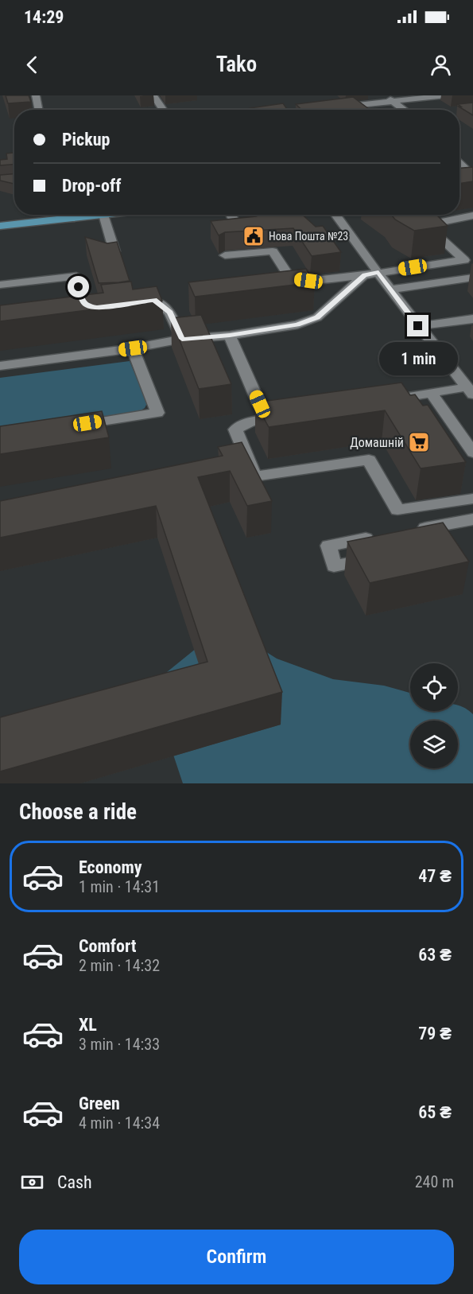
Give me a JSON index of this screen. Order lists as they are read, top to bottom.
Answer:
{
  "places": {
    "public building": ["Нова Пошта №23"],
    "supermarket": ["Домашній"]
  },
  "page": {
    "status": "14:29",
    "header": "Tako",
    "banner": ["Pickup", "Drop-off"],
    "bubble": "1 min",
    "heading": "Choose a ride",
    "list": [
      {
        "name": "Economy",
        "note": "1 min · 14:31",
        "value": "47 ₴"
      },
      {
        "name": "Comfort",
        "note": "2 min · 14:32",
        "value": "63 ₴"
      },
      {
        "name": "XL",
        "note": "3 min · 14:33",
        "value": "79 ₴"
      },
      {
        "name": "Green",
        "note": "4 min · 14:34",
        "value": "65 ₴"
      }
    ],
    "pay": ["Cash", "240 m"],
    "buttons": "Confirm"
  }
}
